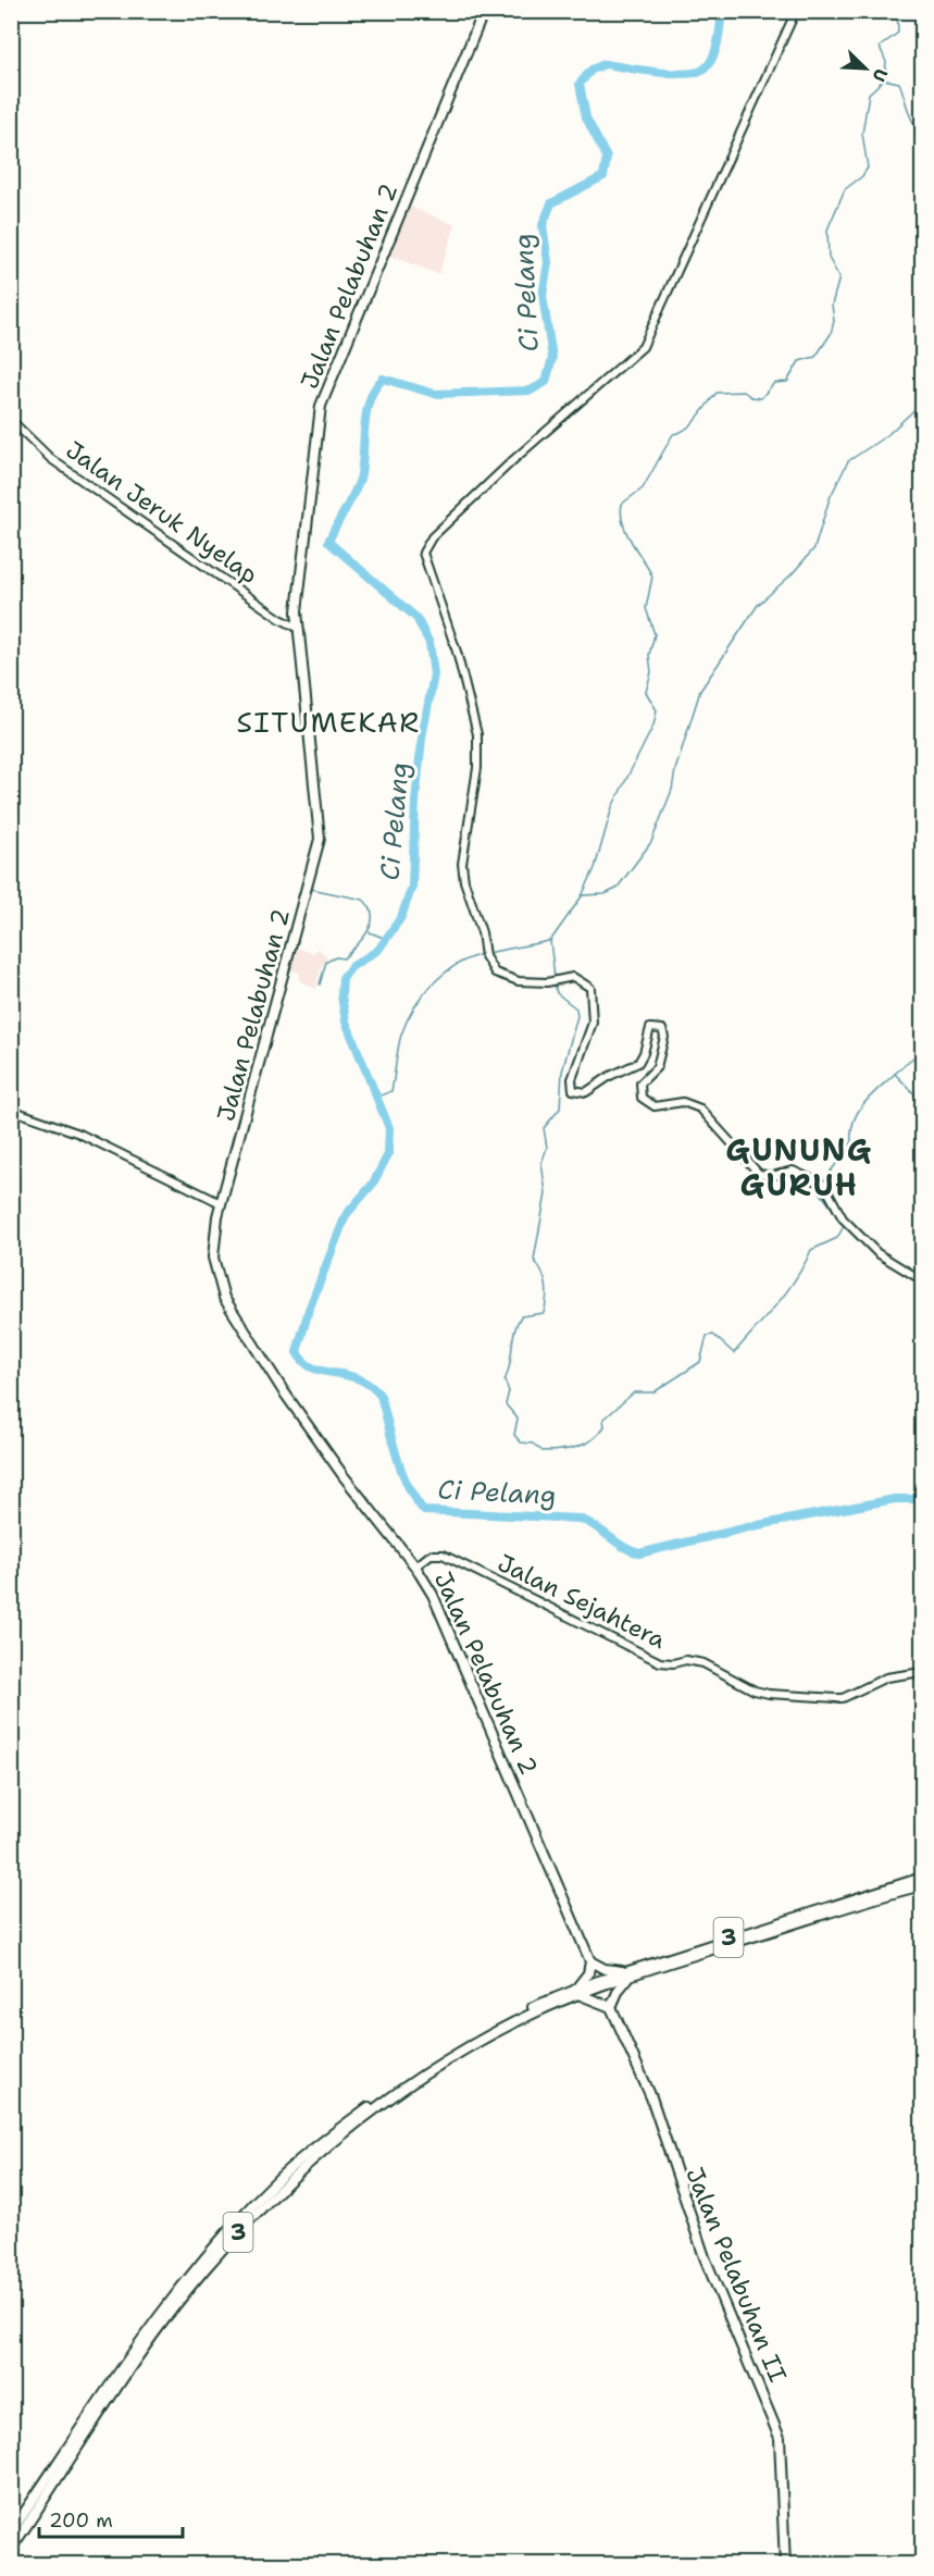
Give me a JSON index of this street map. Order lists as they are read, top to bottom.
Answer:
{
  "streets": {
    "main road": ["Jalan Pelabuhan 2", "3", "Jalan Pelabuhan II"],
    "street": ["Jalan Jeruk Nyelap", "Jalan Sejahtera"]
  },
  "crossings": [
    ["Jalan Pelabuhan 2", "Jalan Jeruk Nyelap"],
    ["Jalan Pelabuhan 2", "Jalan Sejahtera"]
  ],
  "districts": ["SITUMEKAR", "GUNUNG GURUH"],
  "water": ["Ci Pelang"],
  "scale_bar": "200 m",
  "north": "bottom right"
}
